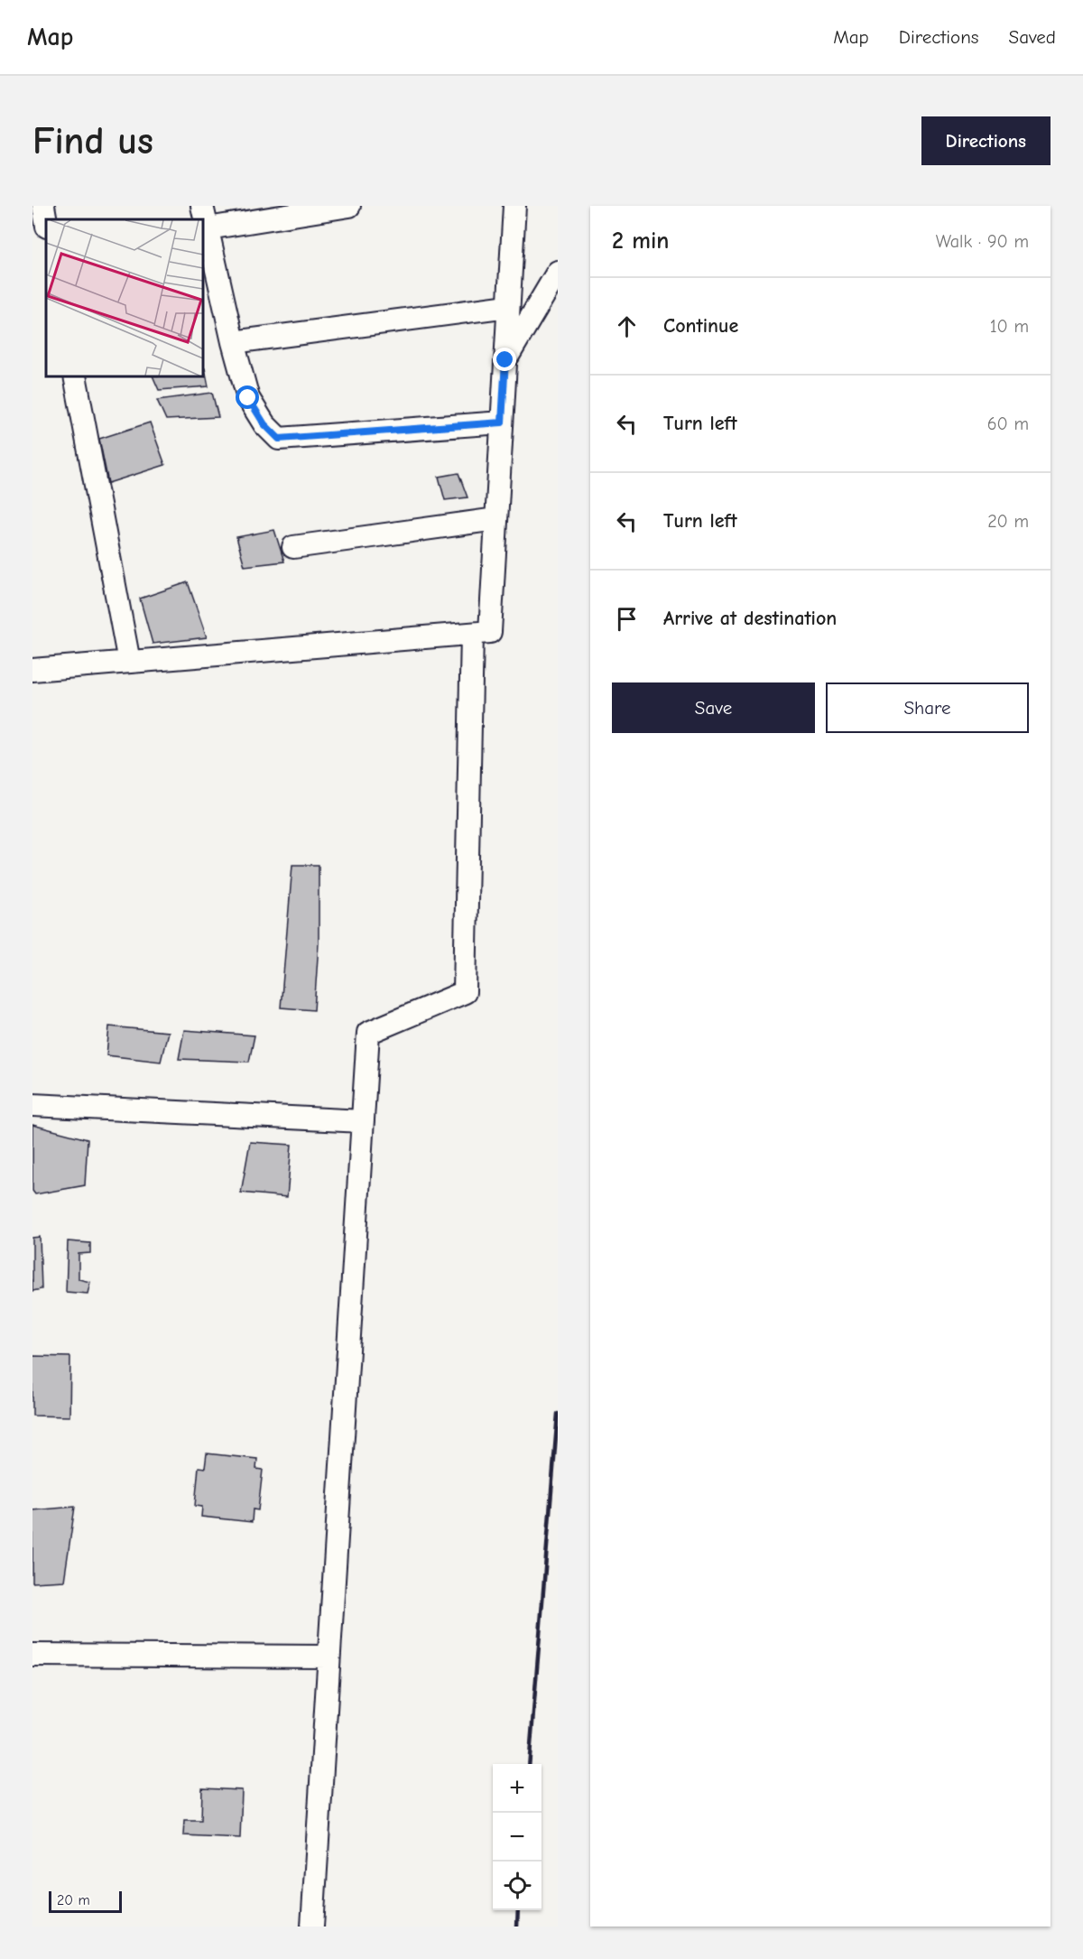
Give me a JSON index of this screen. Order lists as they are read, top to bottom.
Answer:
{
  "scale_bar": "20 m",
  "page": {
    "header": "Map",
    "nav": ["Map", "Directions", "Saved"],
    "buttons": [
      "Directions",
      ["Save", "Share"]
    ],
    "title": "Find us",
    "heading": ["2 min", "Walk · 90 m"],
    "list": [
      ["Continue", "10 m"],
      ["Turn left", "60 m"],
      ["Turn left", "20 m"],
      "Arrive at destination"
    ],
    "map_buttons": ["+", "−"],
    "scale": "20 m"
  }
}
